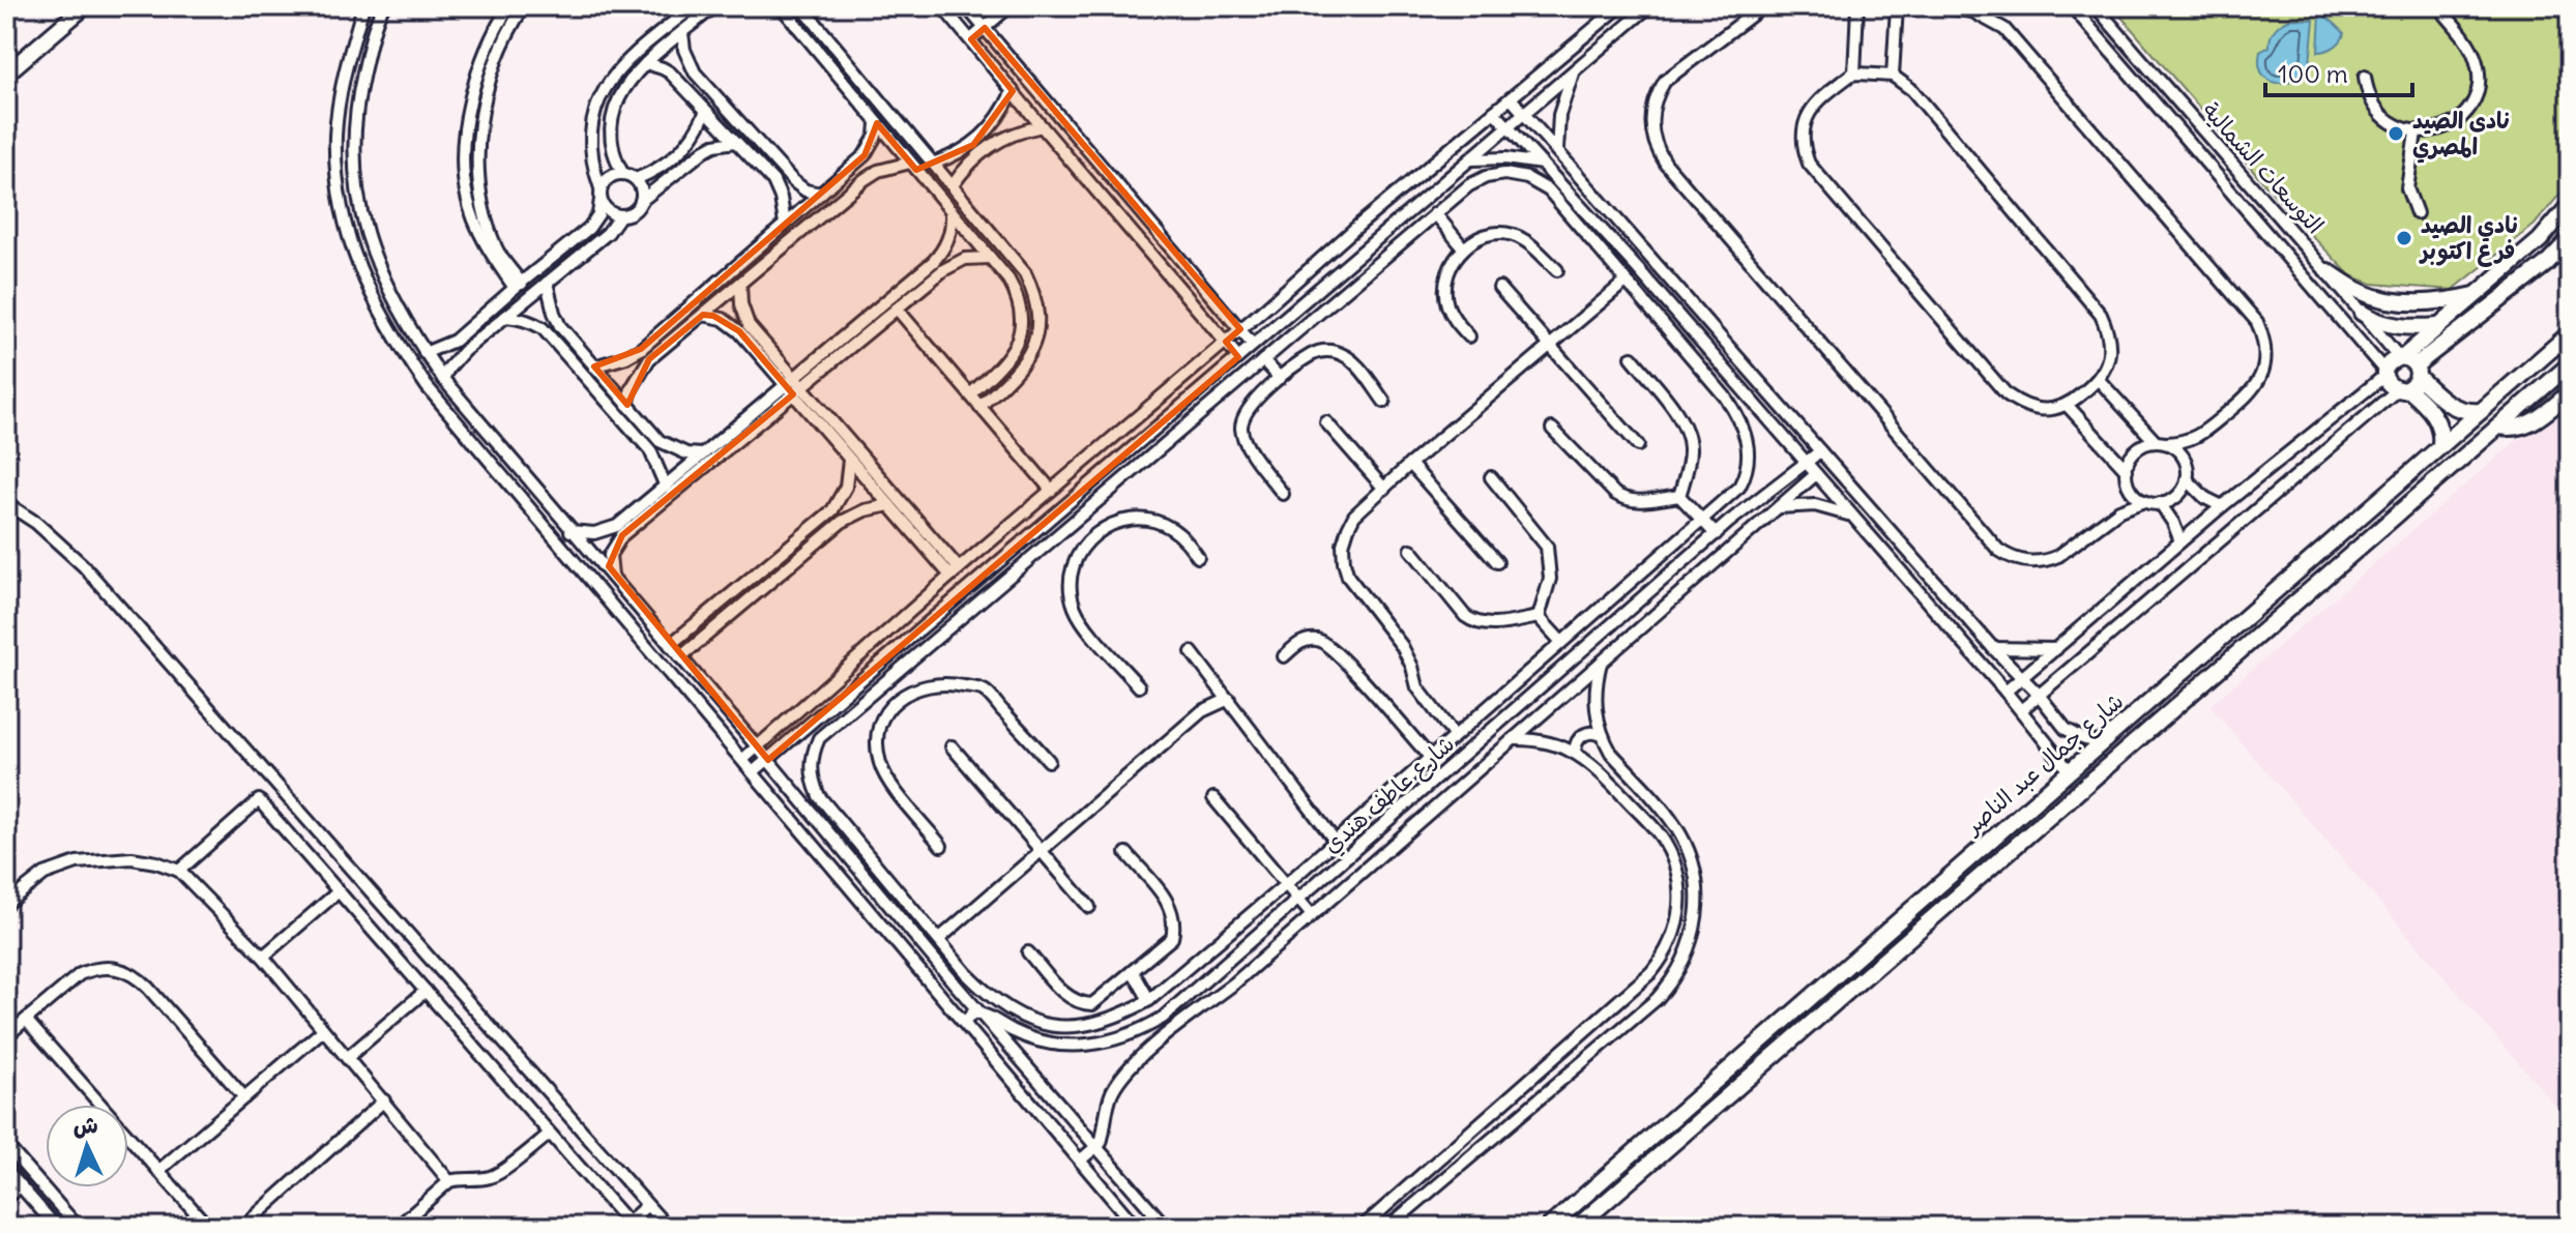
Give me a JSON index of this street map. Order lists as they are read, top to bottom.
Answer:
{
  "streets": {
    "main road": ["شارع جمال عبد الناصر"],
    "street": ["التوسعات الشمالية", "شارع عاطف هندي"]
  },
  "places": ["نادى الصيد المصري", "نادي الصيد فرع اكتوبر"],
  "scale_bar": "100 m",
  "north": "top"
}
